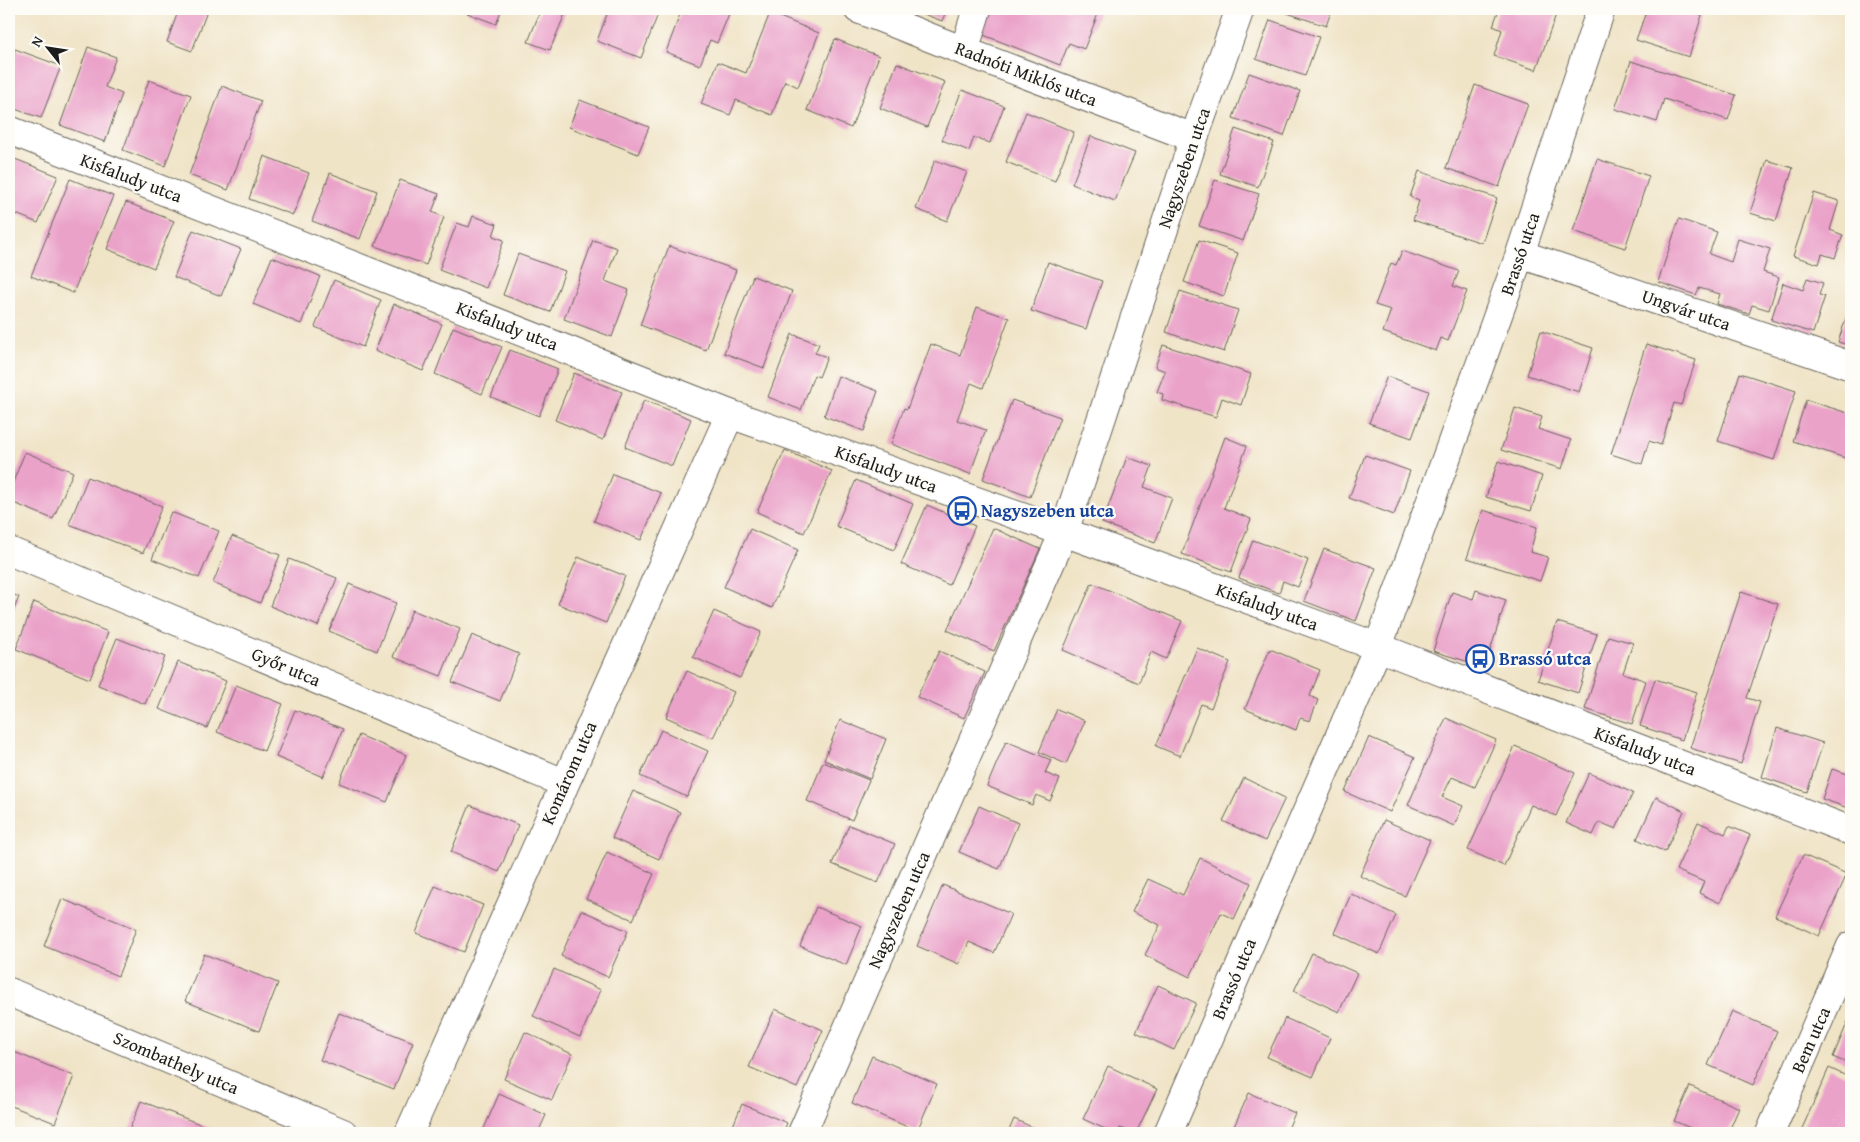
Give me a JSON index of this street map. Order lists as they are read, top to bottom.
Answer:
{
  "streets": {
    "street": [
      "Radnóti Miklós utca",
      "Nagyszeben utca",
      "Kisfaludy utca",
      "Brassó utca",
      "Ungvár utca",
      "Győr utca",
      "Komárom utca",
      "Bem utca",
      "Szombathely utca"
    ]
  },
  "crossings": [
    ["Radnóti Miklós utca", "Nagyszeben utca"],
    ["Nagyszeben utca", "Kisfaludy utca"],
    ["Kisfaludy utca", "Brassó utca"],
    ["Kisfaludy utca", "Komárom utca"],
    ["Brassó utca", "Ungvár utca"],
    ["Győr utca", "Komárom utca"]
  ],
  "places": {
    "bus stop": ["Nagyszeben utca", "Brassó utca"]
  },
  "north": "top left"
}
